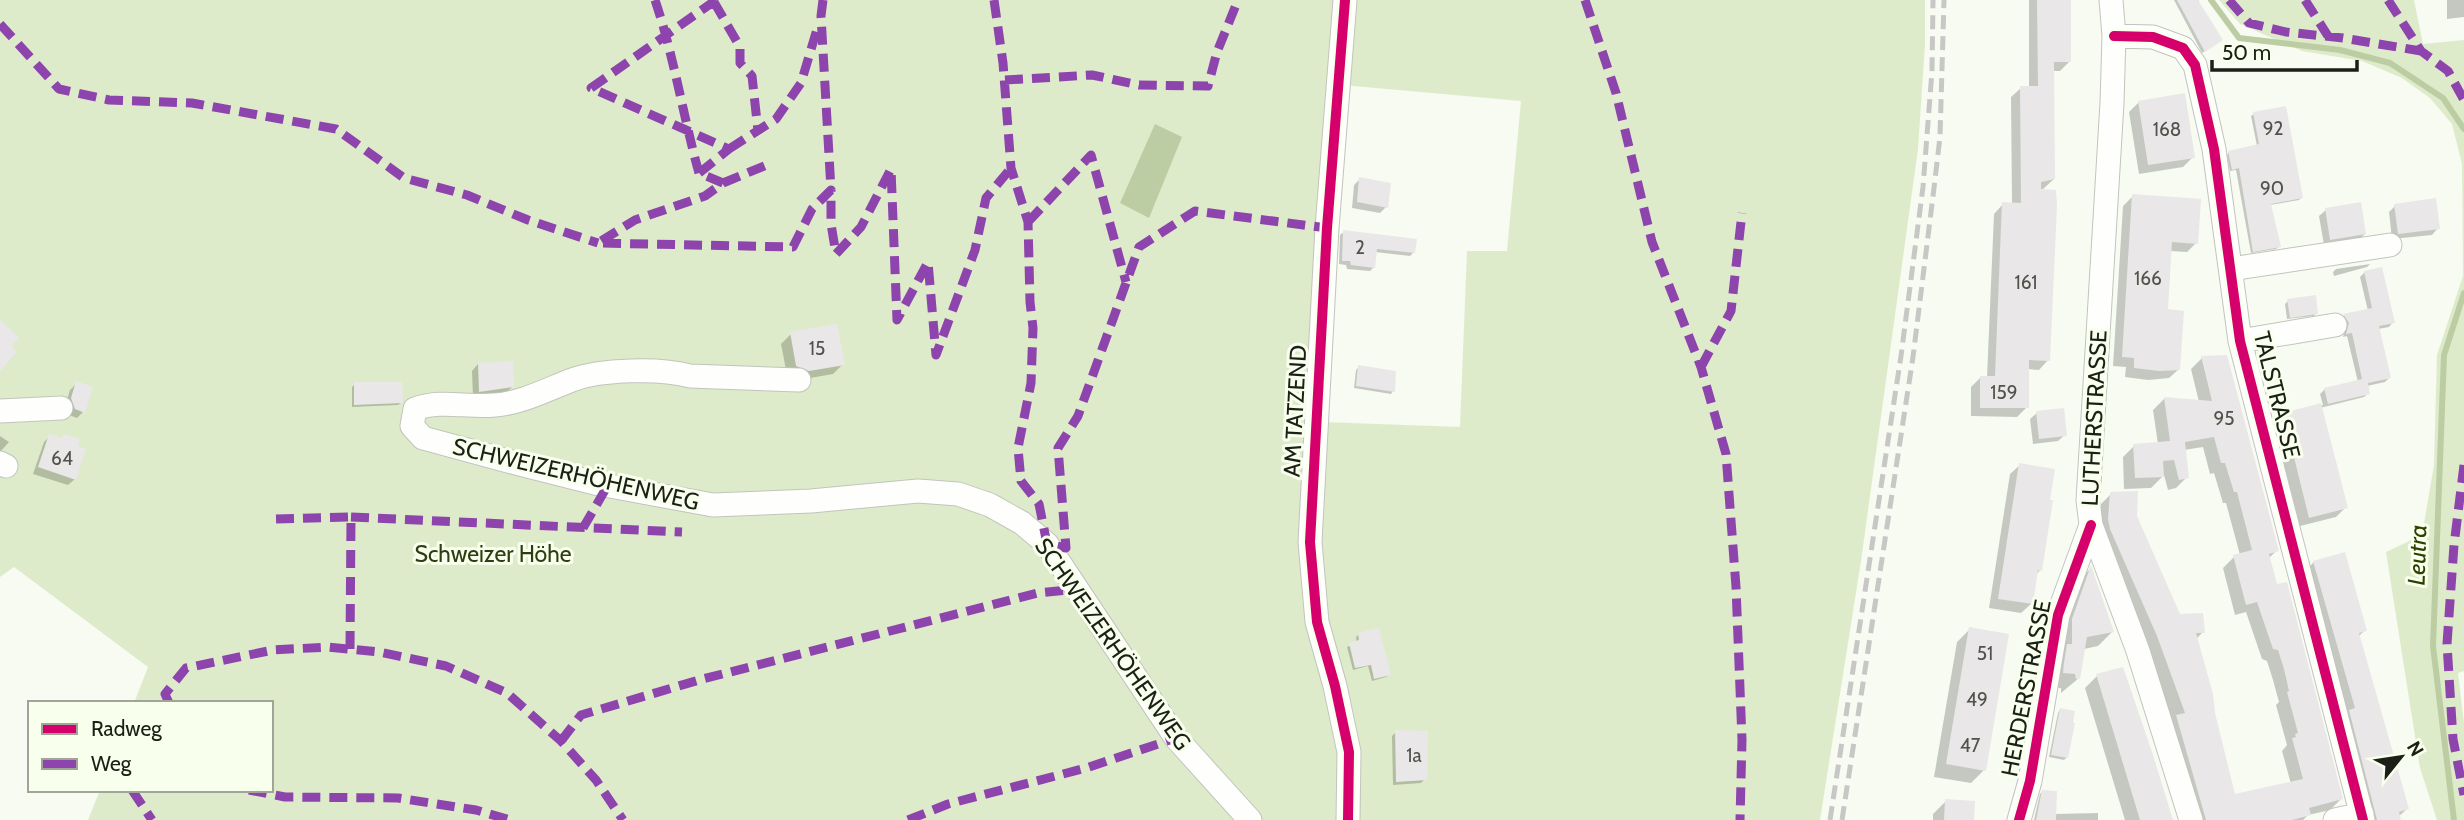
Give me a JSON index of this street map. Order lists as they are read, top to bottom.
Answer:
{
  "streets": {
    "street": [
      "TALSTRASSE",
      "AM TATZEND",
      "LUTHERSTRASSE",
      "SCHWEIZERHÖHENWEG",
      "HERDERSTRASSE"
    ]
  },
  "crossings": [
    ["TALSTRASSE", "LUTHERSTRASSE"],
    ["LUTHERSTRASSE", "HERDERSTRASSE"]
  ],
  "water": ["Leutra"],
  "parks": ["Schweizer Höhe"],
  "house_numbers": [
    "92",
    "168",
    "90",
    "2",
    "166",
    "161",
    "15",
    "159",
    "95",
    "64",
    "51",
    "49",
    "47",
    "1a"
  ],
  "legend": ["Radweg", "Weg"],
  "scale_bar": "50 m",
  "north": "top right"
}
